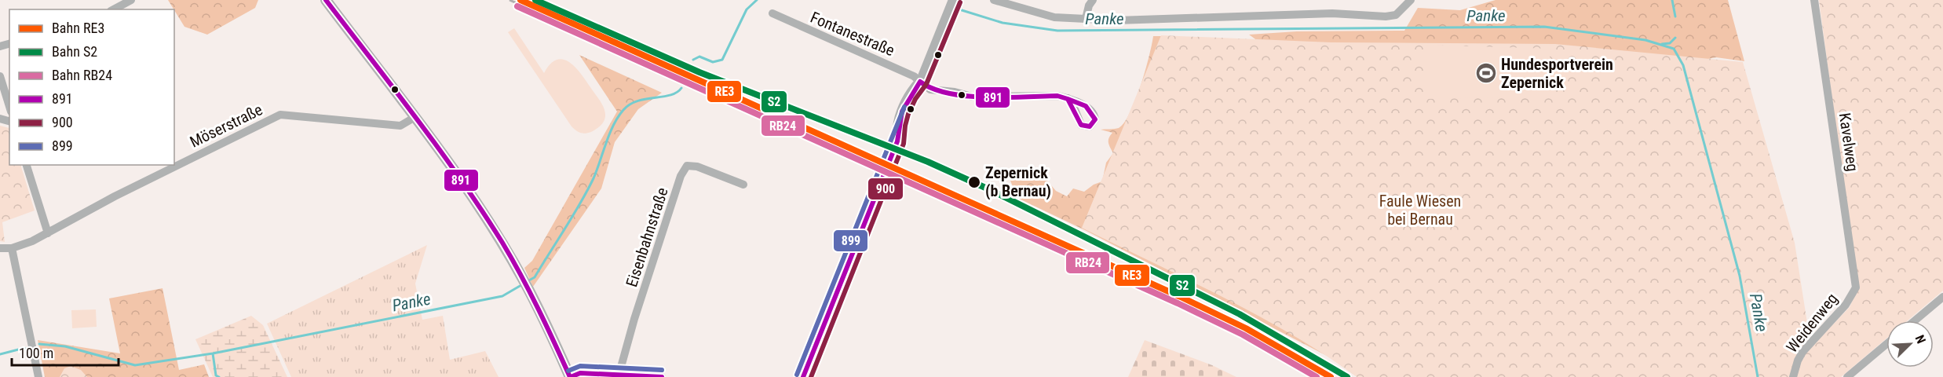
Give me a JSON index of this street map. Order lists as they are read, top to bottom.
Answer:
{
  "streets": {
    "street": [
      "Fontanestraße",
      "Möserstraße",
      "Kavelweg",
      "Eisenbahnstraße",
      "Weidenweg"
    ]
  },
  "crossings": [
    ["Kavelweg", "Weidenweg"]
  ],
  "water": ["Panke"],
  "parks": ["Faule Wiesen bei Bernau"],
  "places": {
    "sports": ["Hundesportverein Zepernick"],
    "other": ["Zepernick (b Bernau)"]
  },
  "lines": [
    "rail line RE3",
    "rail line S2",
    "transit line 891",
    "transit line 900",
    "rail line RB24",
    "transit line 899"
  ],
  "legend": [
    "Bahn RE3",
    "Bahn S2",
    "Bahn RB24",
    "891",
    "900",
    "899"
  ],
  "scale_bar": "100 m",
  "north": "top right"
}
